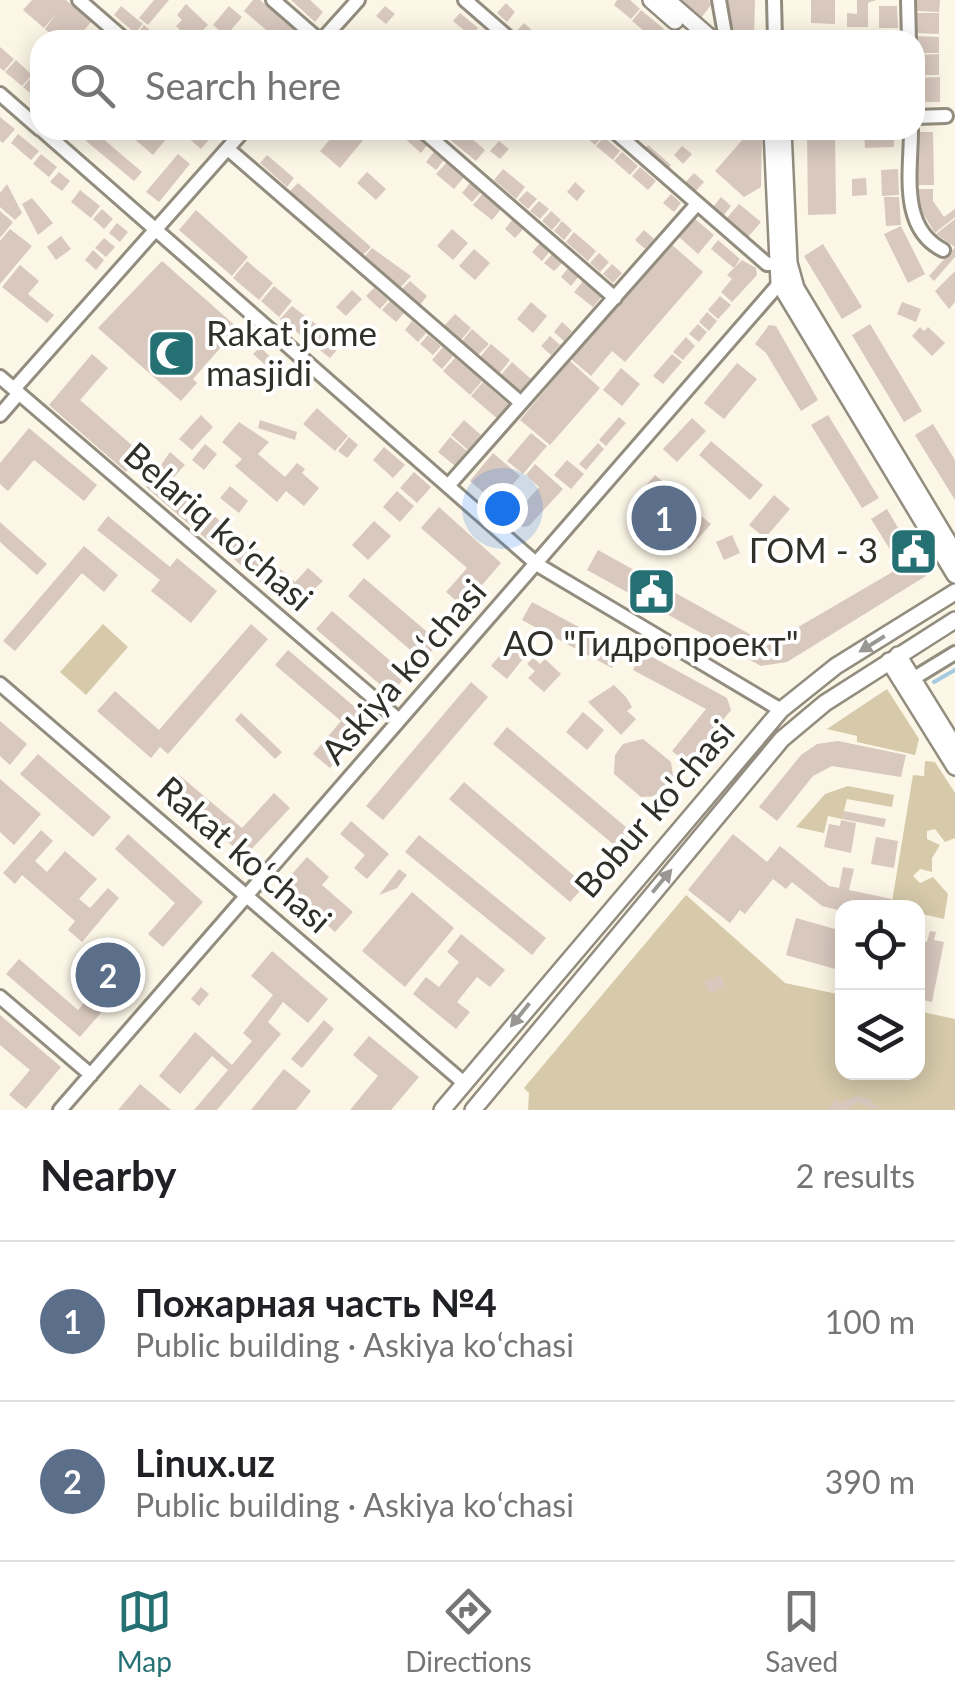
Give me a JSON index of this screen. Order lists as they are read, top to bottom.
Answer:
{
  "streets": {
    "main road": ["Bobur ko'chasi"],
    "street": ["Belariq ko'chasi", "Askiya koʻchasi", "Rakat koʻchasi"]
  },
  "crossings": [
    ["Belariq ko'chasi", "Askiya koʻchasi"],
    ["Askiya koʻchasi", "Rakat koʻchasi"],
    ["Bobur ko'chasi", "Rakat koʻchasi"]
  ],
  "places": {
    "mosque": ["Rakat jome masjidi"],
    "public building": ["ГОМ - 3", "АО \"Гидропроект\""]
  },
  "page": {
    "search": "Search here",
    "pins": ["1", "2"],
    "heading": ["Nearby", "2 results"],
    "list": [
      {
        "mark": "1",
        "name": "Пожарная часть №4",
        "note": "Public building · Askiya koʻchasi",
        "value": "100 m"
      },
      {
        "mark": "2",
        "name": "Linux.uz",
        "note": "Public building · Askiya koʻchasi",
        "value": "390 m"
      }
    ],
    "nav": ["Map", "Directions", "Saved"]
  }
}
